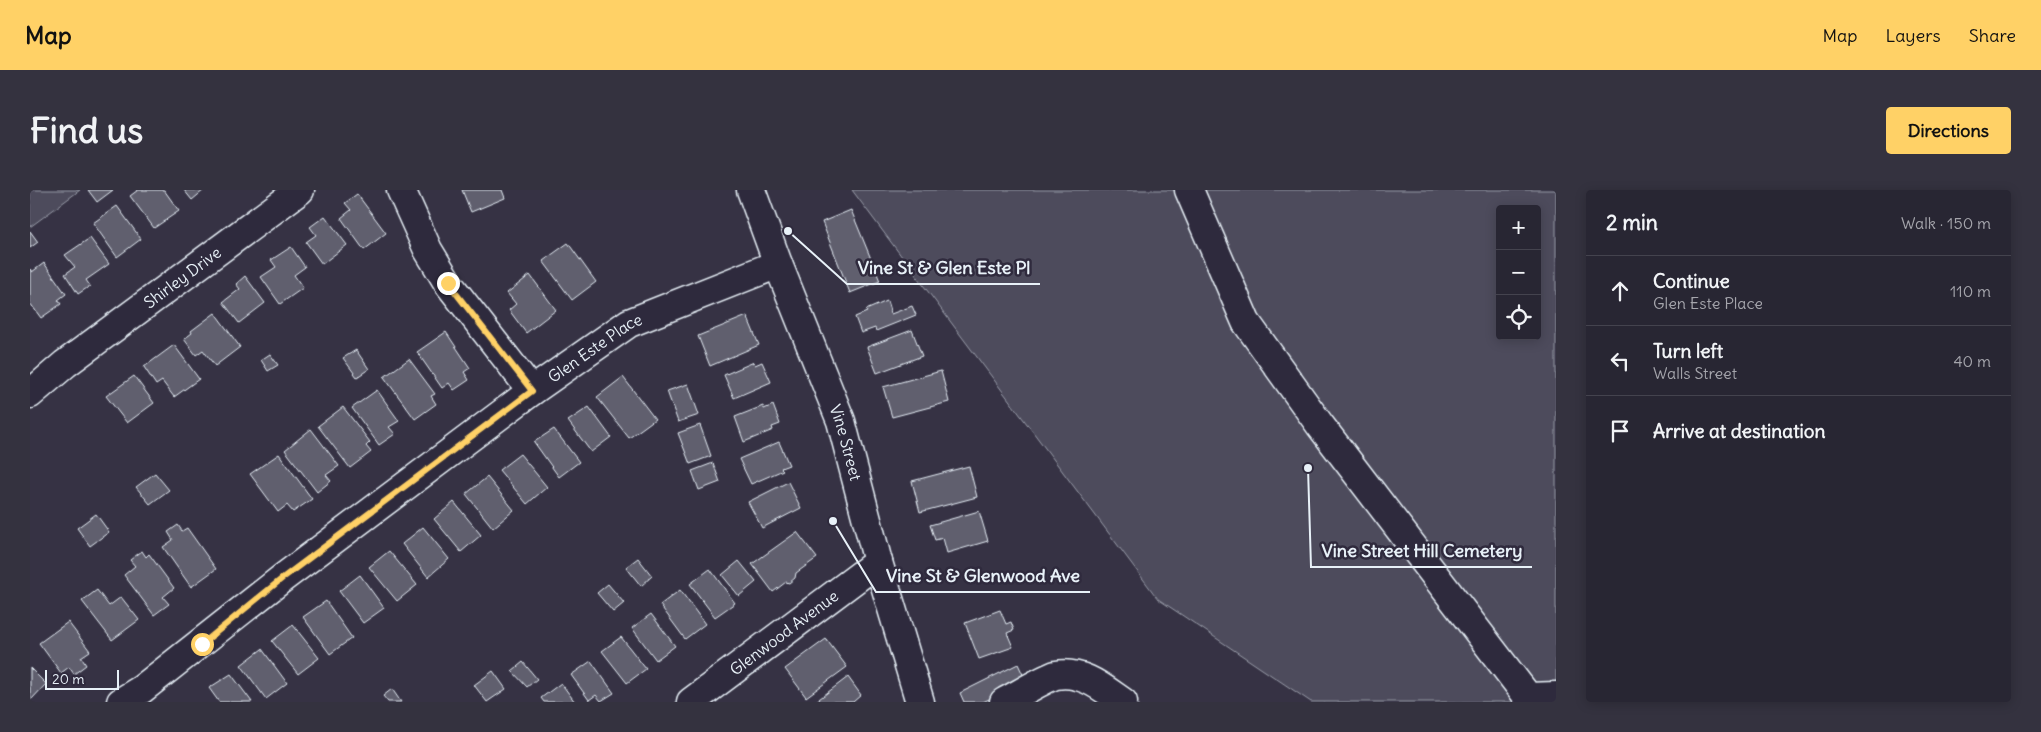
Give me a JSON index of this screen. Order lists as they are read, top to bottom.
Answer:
{
  "streets": {
    "street": [
      "Shirley Drive",
      "Glen Este Place",
      "Vine Street",
      "Glenwood Avenue"
    ]
  },
  "crossings": [
    ["Glen Este Place", "Vine Street"],
    ["Vine Street", "Glenwood Avenue"]
  ],
  "places": ["Vine St & Glen Este Pl", "Vine Street Hill Cemetery", "Vine St & Glenwood Ave"],
  "scale_bar": "20 m",
  "page": {
    "header": "Map",
    "nav": ["Map", "Layers", "Share"],
    "buttons": "Directions",
    "title": "Find us",
    "heading": ["2 min", "Walk · 150 m"],
    "map_buttons": ["+", "−"],
    "list": [
      ["Continue", "Glen Este Place", "110 m"],
      ["Turn left", "Walls Street", "40 m"],
      "Arrive at destination"
    ],
    "scale": "20 m"
  }
}
